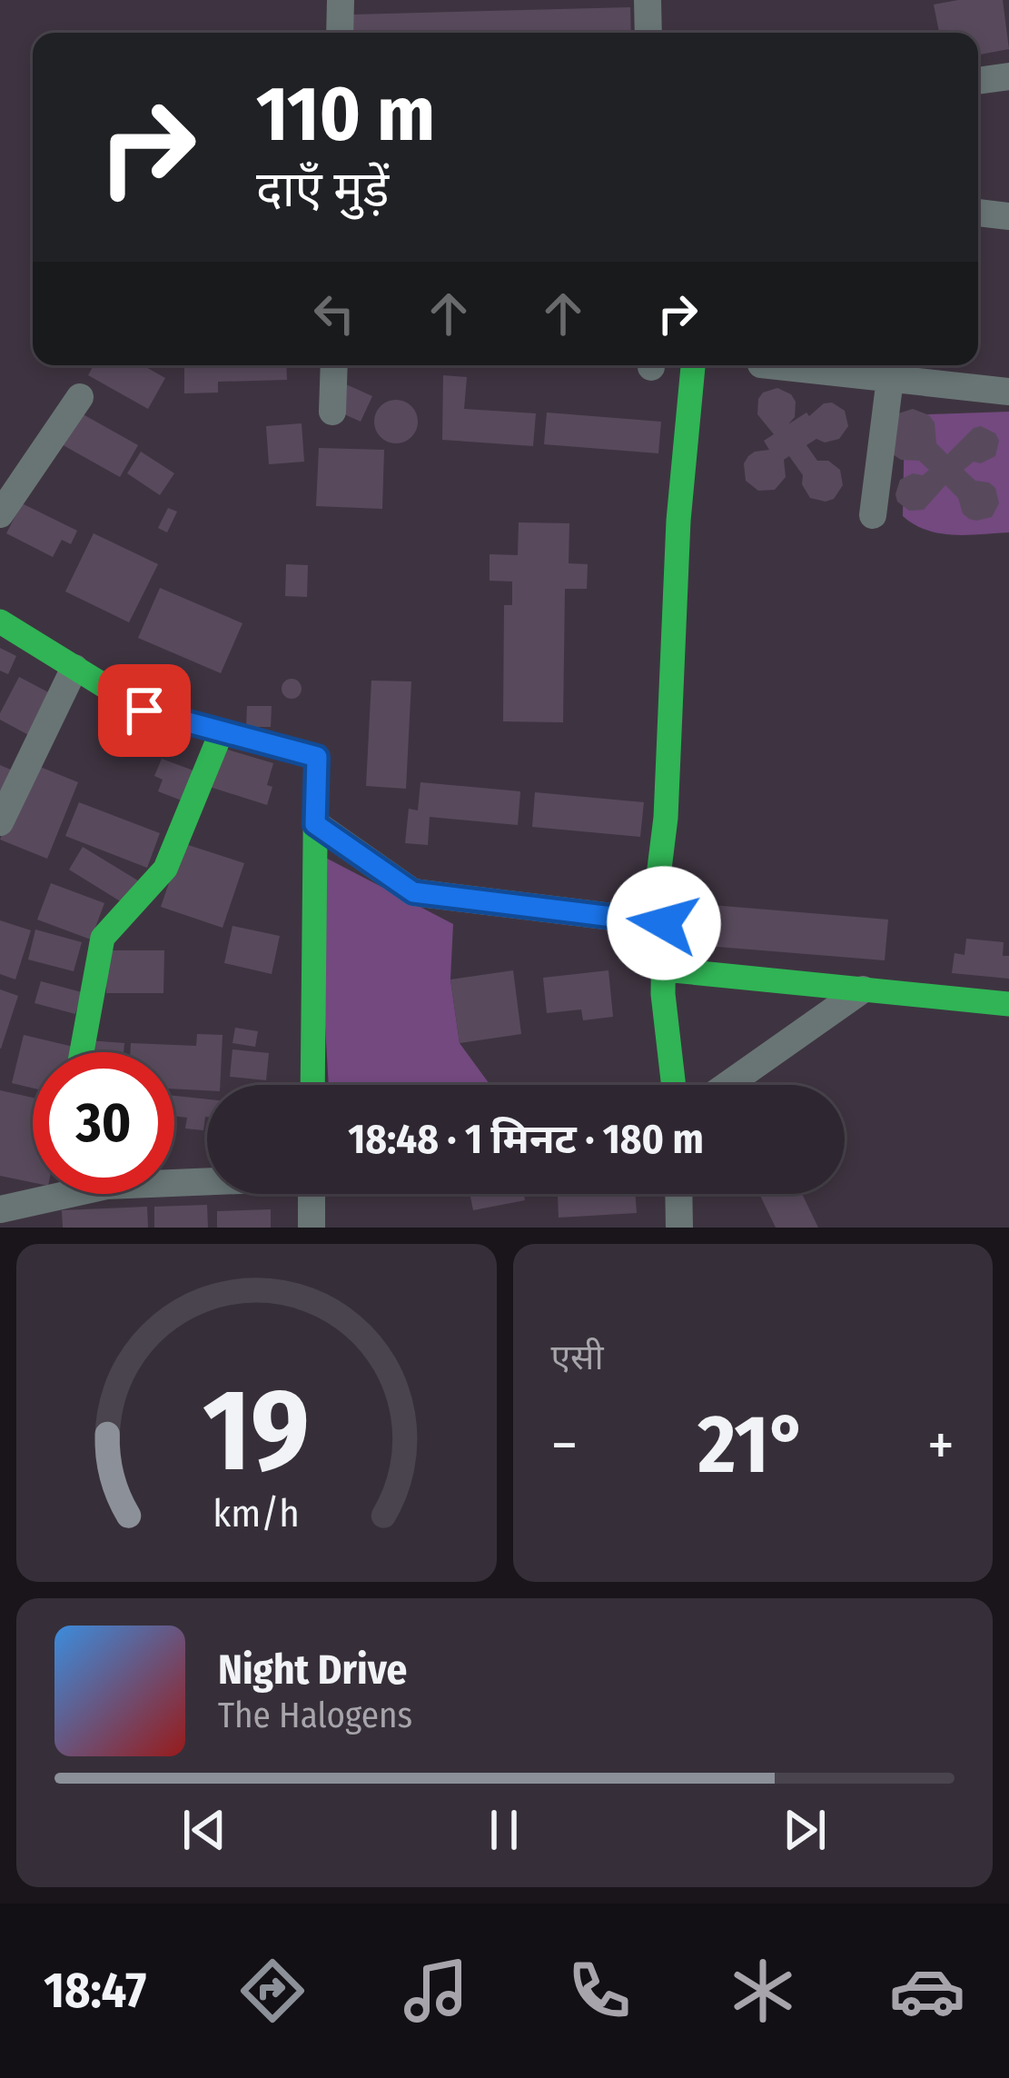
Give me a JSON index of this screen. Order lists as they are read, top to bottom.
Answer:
{
  "page": {
    "turn": ["110 m", "दाएँ मुड़ें"],
    "limit": "30",
    "trip": "18:48 · 1 मिनट · 180 m",
    "tile": "एसी",
    "heat": ["−", "21°", "+"],
    "song": ["Night Drive", "The Halogens"],
    "tabs": "18:47",
    "gauge": ["19", "km/h"]
  }
}
